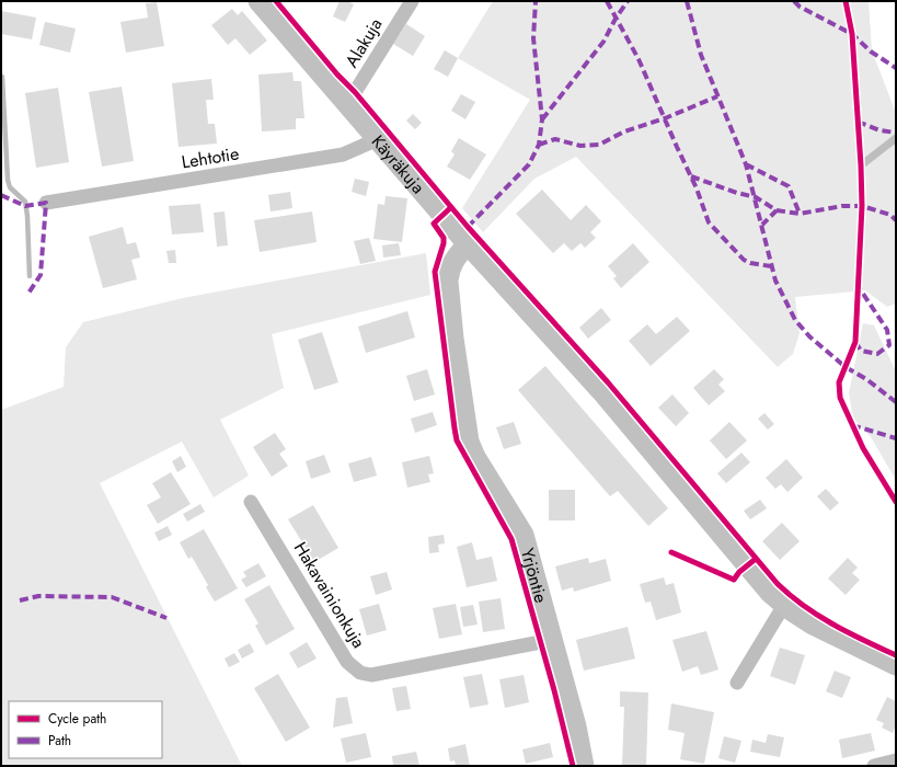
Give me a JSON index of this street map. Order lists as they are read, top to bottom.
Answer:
{
  "streets": {
    "street": [
      "Alakuja",
      "Lehtotie",
      "Käyräkuja",
      "Yrjöntie",
      "Hakavainionkuja"
    ]
  },
  "crossings": [
    ["Alakuja", "Käyräkuja"],
    ["Lehtotie", "Käyräkuja"],
    ["Käyräkuja", "Yrjöntie"],
    ["Yrjöntie", "Hakavainionkuja"]
  ],
  "legend": ["Cycle path", "Path"]
}
